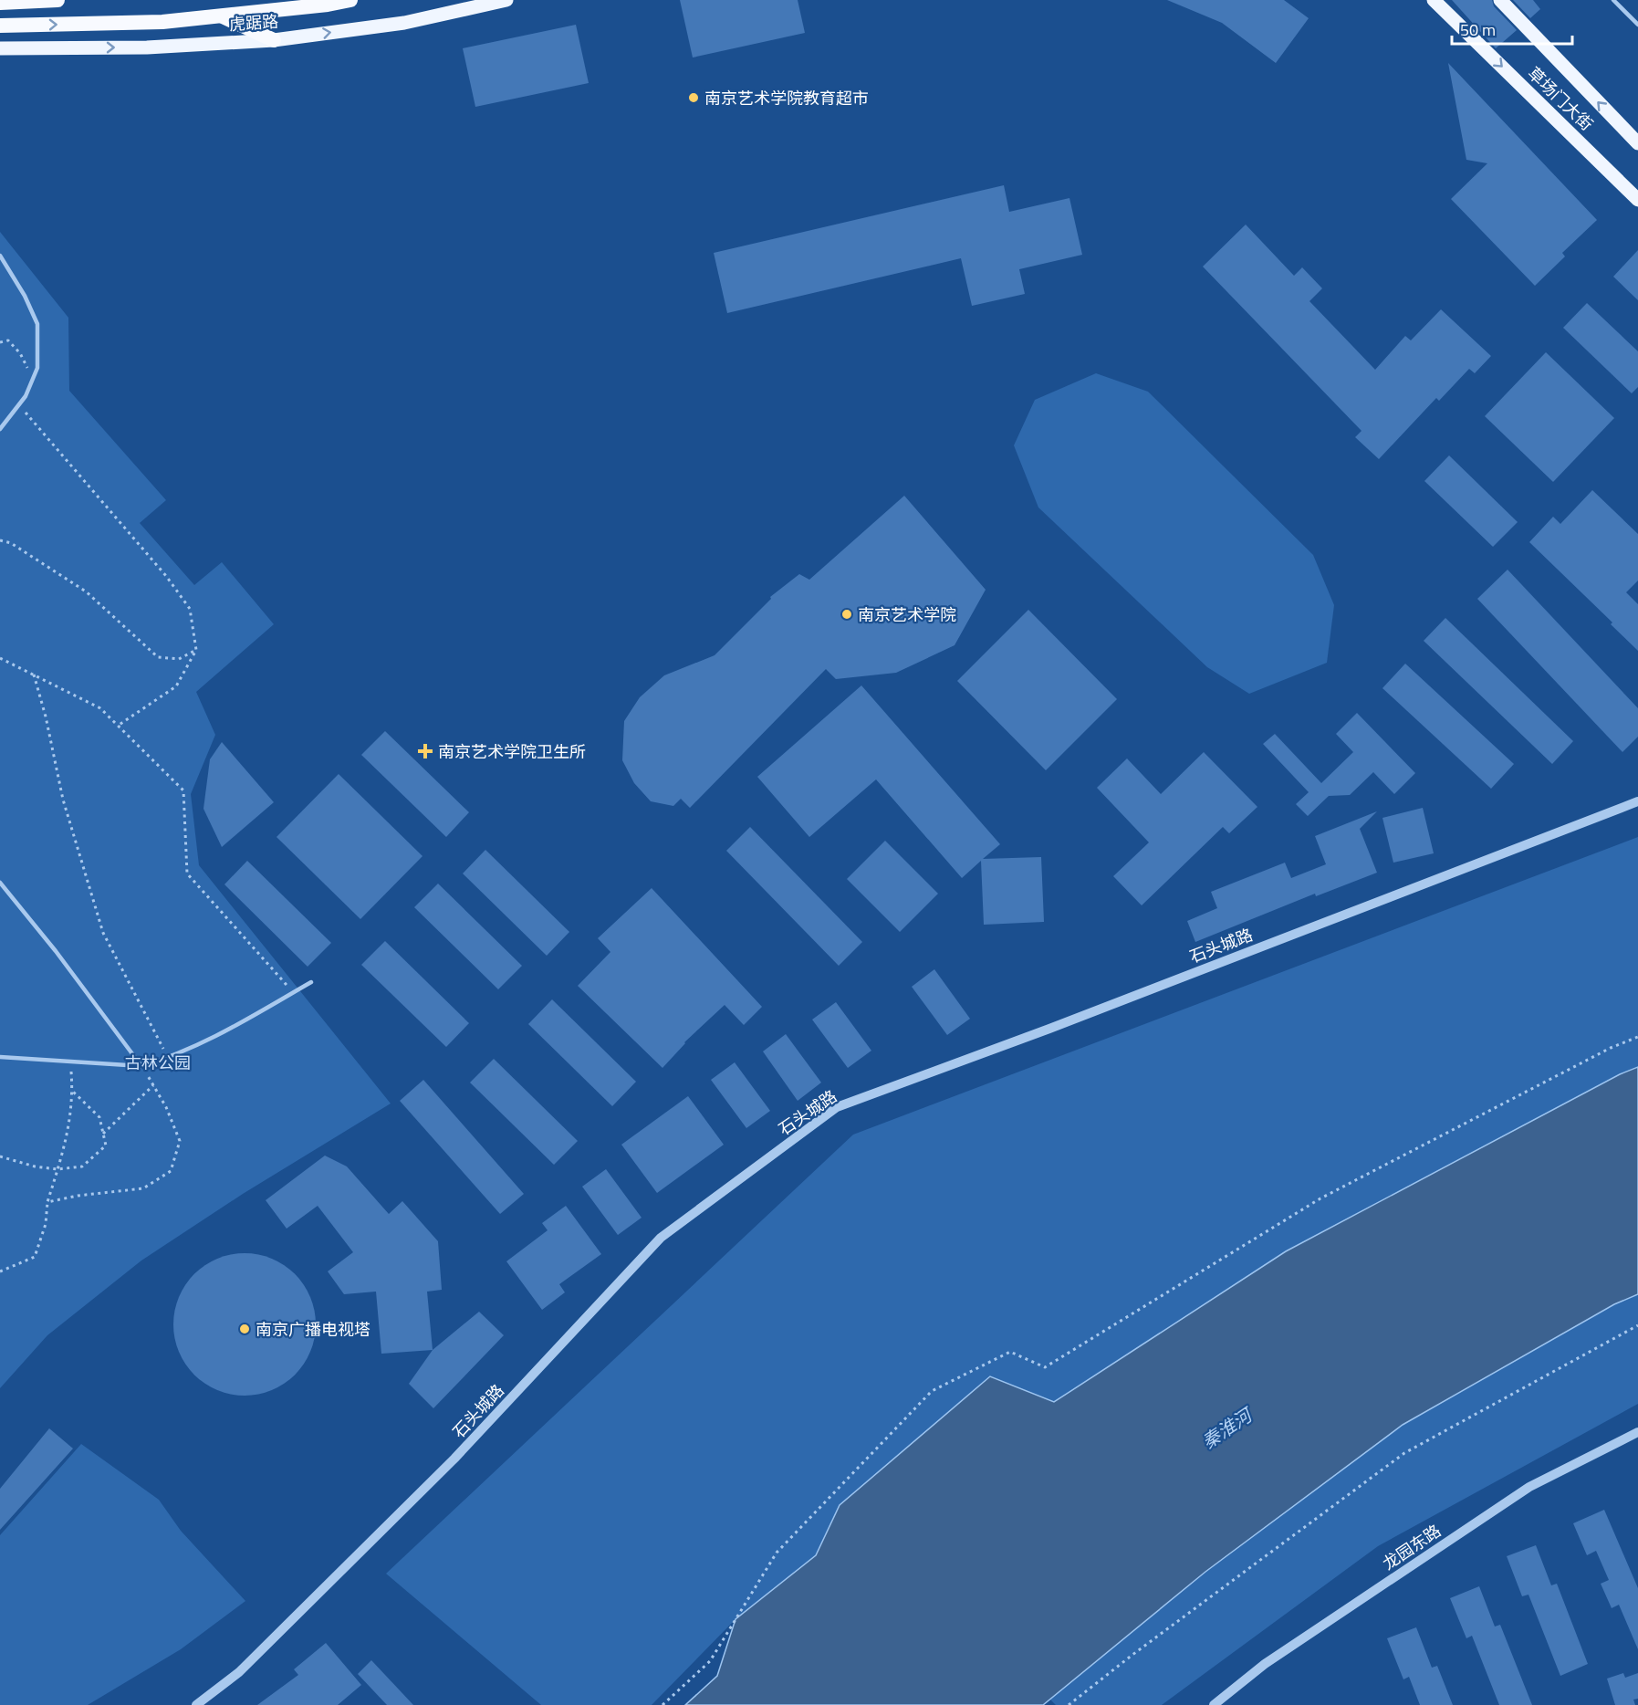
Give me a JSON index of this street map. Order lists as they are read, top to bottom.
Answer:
{
  "streets": {
    "main road": ["虎踞路", "草场门大街"],
    "street": ["石头城路", "龙园东路"]
  },
  "one_way": ["虎踞路"],
  "water": ["秦淮河"],
  "parks": ["古林公园"],
  "places": {
    "other": ["南京艺术学院教育超市", "南京艺术学院", "南京广播电视塔"],
    "health": ["南京艺术学院卫生所"]
  },
  "scale_bar": "50 m"
}
